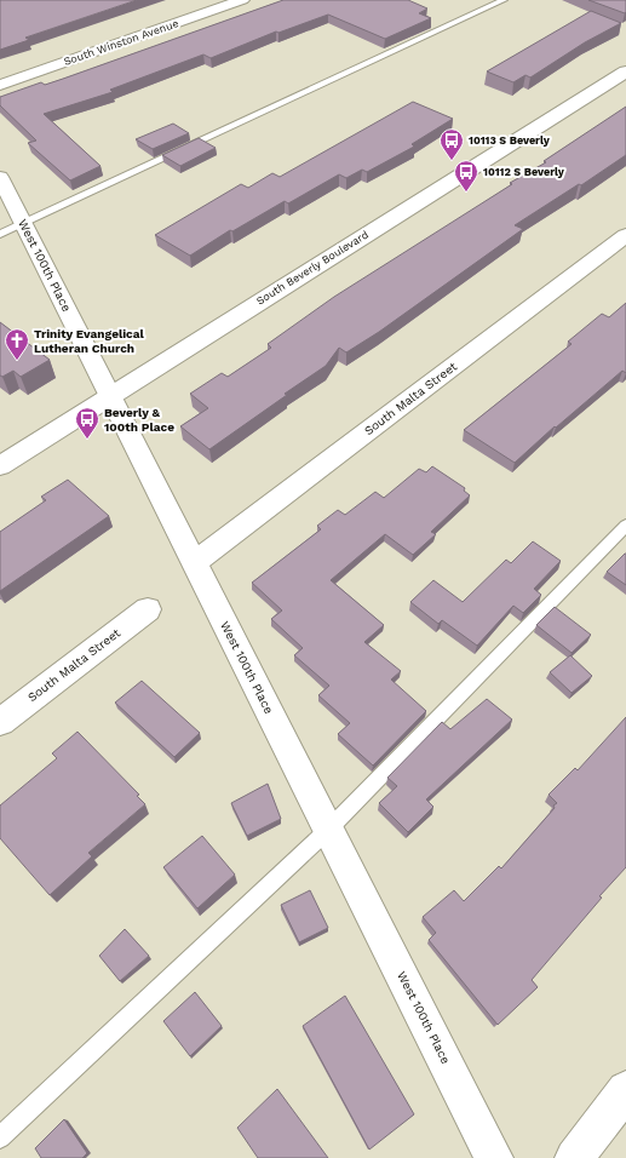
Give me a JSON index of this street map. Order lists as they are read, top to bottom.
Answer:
{
  "streets": {
    "street": [
      "South Winston Avenue",
      "West 100th Place",
      "South Beverly Boulevard",
      "South Malta Street"
    ]
  },
  "crossings": [
    ["West 100th Place", "South Beverly Boulevard"],
    ["West 100th Place", "South Malta Street"]
  ],
  "places": {
    "bus stop": ["10113 S Beverly", "10112 S Beverly", "Beverly & 100th Place"],
    "church": ["Trinity Evangelical Lutheran Church"]
  }
}
